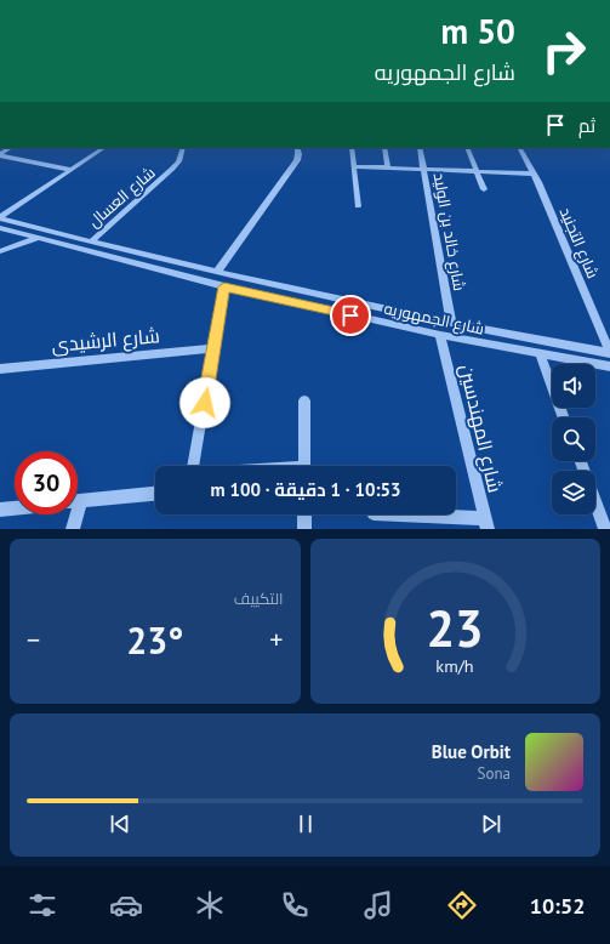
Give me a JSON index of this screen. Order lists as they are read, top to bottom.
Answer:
{
  "streets": {
    "street": [
      "شارع العسال",
      "شارع خالد بن الوليد",
      "شارع التجنيد",
      "شارع الجمهوريه",
      "شارع الرشيدى",
      "شارع المهندسين"
    ]
  },
  "crossings": [
    ["شارع العسال", "شارع الجمهوريه"],
    ["شارع خالد بن الوليد", "شارع الجمهوريه"],
    ["شارع التجنيد", "شارع الجمهوريه"],
    ["شارع الجمهوريه", "شارع المهندسين"]
  ],
  "page": {
    "turn": ["50 m", "شارع الجمهوريه"],
    "then": "ثم",
    "limit": "30",
    "trip": "10:53 · 1 دقيقة · 100 m",
    "tile": "التكييف",
    "heat": ["−", "23°", "+"],
    "song": ["Blue Orbit", "Sona"],
    "tabs": "10:52",
    "gauge": ["23", "km/h"]
  }
}
